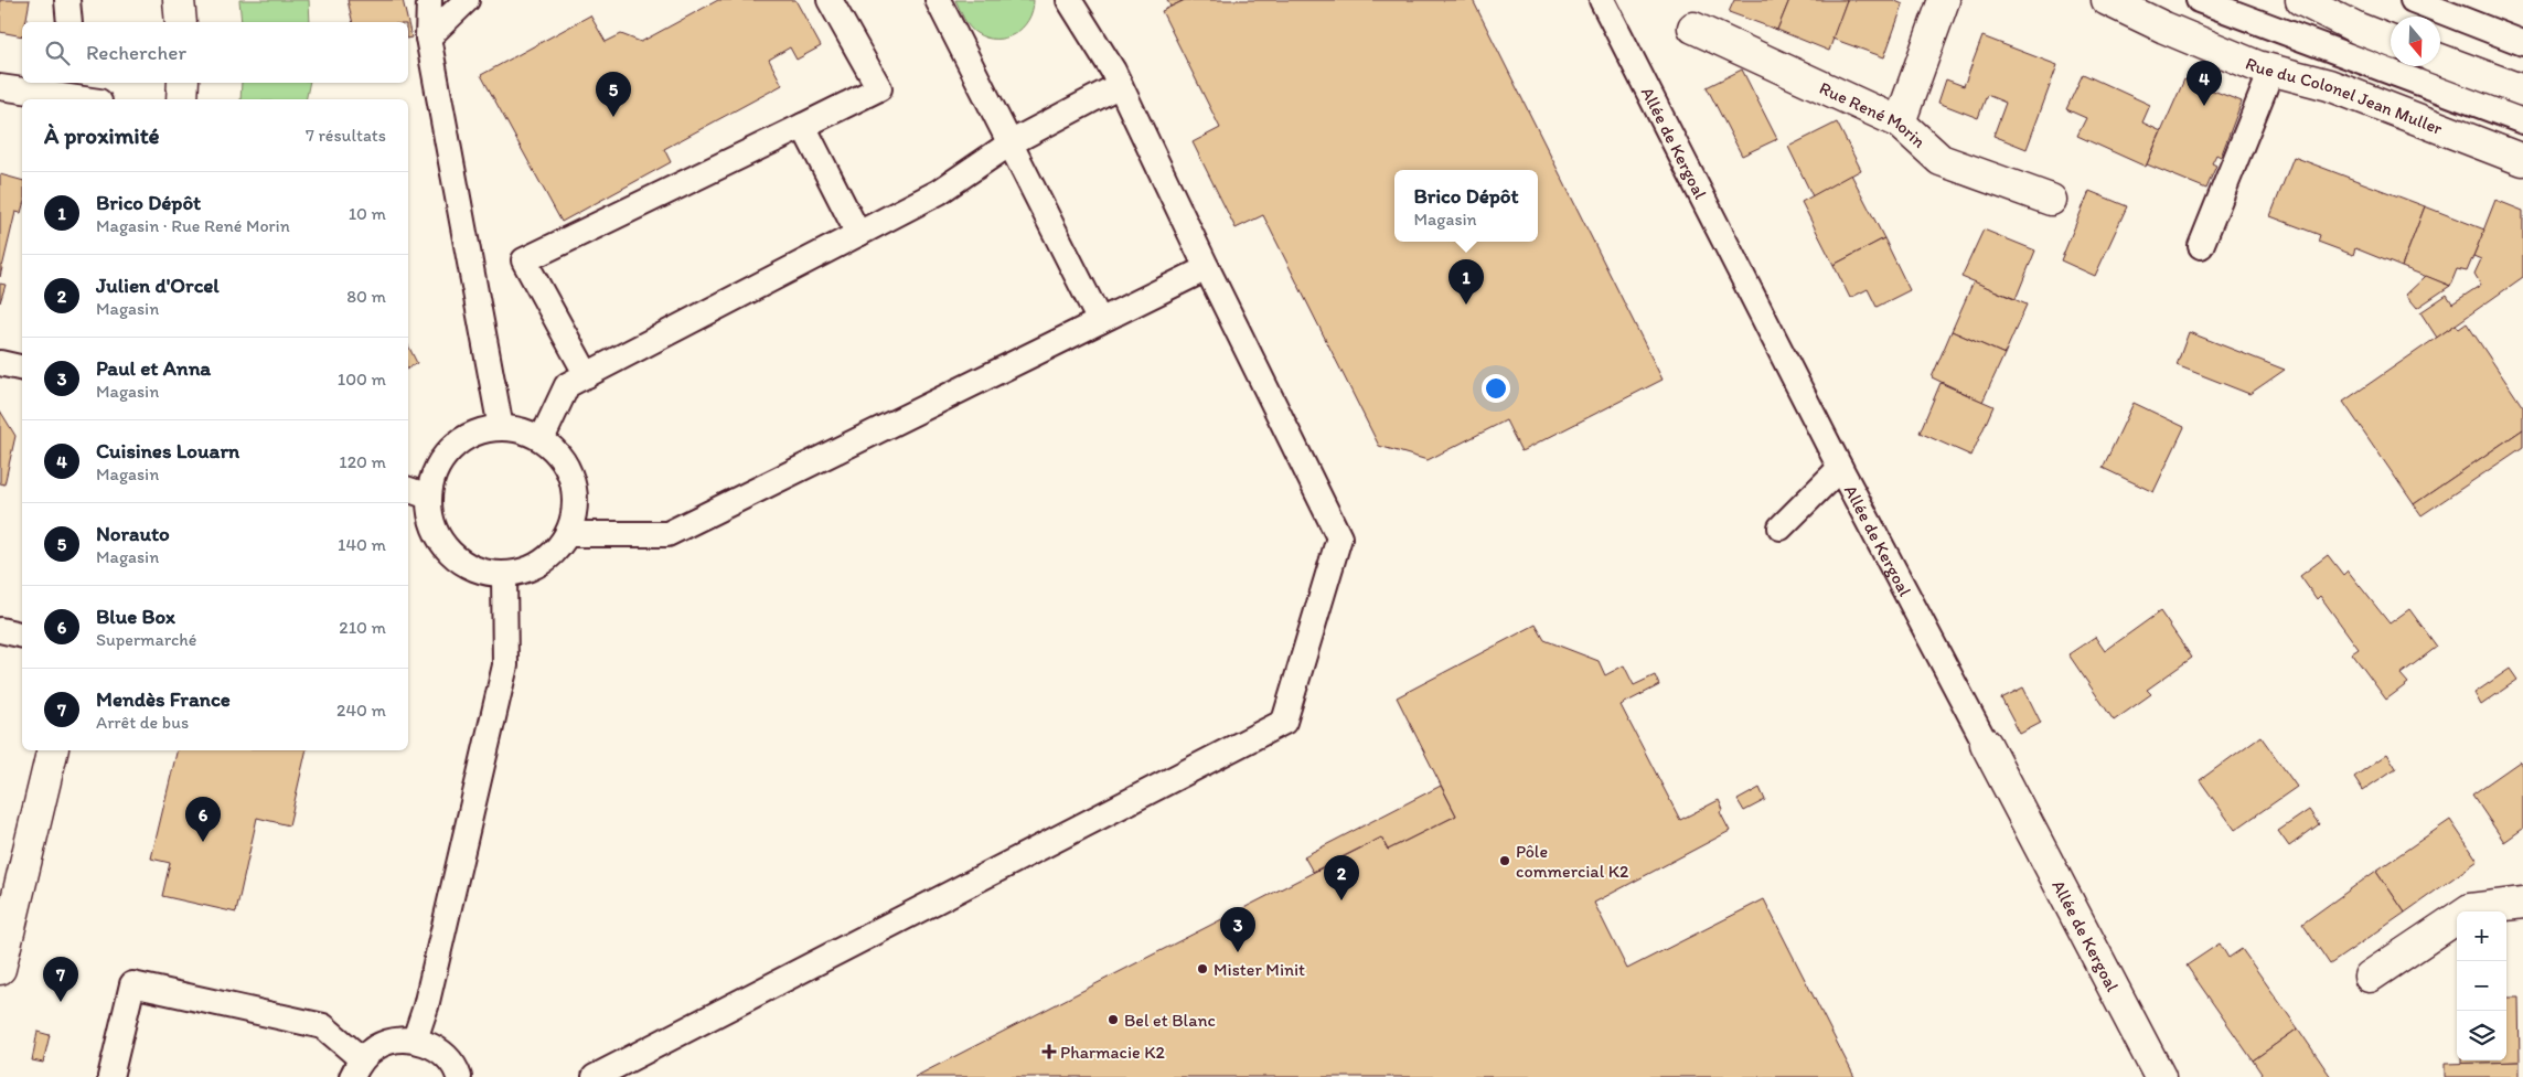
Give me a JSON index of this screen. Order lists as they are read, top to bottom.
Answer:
{
  "streets": {
    "street": ["Rue du Colonel Jean Muller", "Rue René Morin", "Allée de Kergoal"]
  },
  "places": {
    "other": ["Pôle commercial K2", "Mister Minit", "Bel et Blanc"],
    "health": ["Pharmacie K2"]
  },
  "north": "bottom",
  "page": {
    "search": "Rechercher",
    "pins": [
      "4",
      "5",
      "1",
      "6",
      "2",
      "3",
      "7"
    ],
    "heading": ["À proximité", "7 résultats"],
    "popup": ["Brico Dépôt", "Magasin"],
    "list": [
      {
        "mark": "1",
        "name": "Brico Dépôt",
        "note": "Magasin · Rue René Morin",
        "value": "10 m"
      },
      {
        "mark": "2",
        "name": "Julien d'Orcel",
        "note": "Magasin",
        "value": "80 m"
      },
      {
        "mark": "3",
        "name": "Paul et Anna",
        "note": "Magasin",
        "value": "100 m"
      },
      {
        "mark": "4",
        "name": "Cuisines Louarn",
        "note": "Magasin",
        "value": "120 m"
      },
      {
        "mark": "5",
        "name": "Norauto",
        "note": "Magasin",
        "value": "140 m"
      },
      {
        "mark": "6",
        "name": "Blue Box",
        "note": "Supermarché",
        "value": "210 m"
      },
      {
        "mark": "7",
        "name": "Mendès France",
        "note": "Arrêt de bus",
        "value": "240 m"
      }
    ],
    "map_buttons": ["+", "−"]
  }
}
